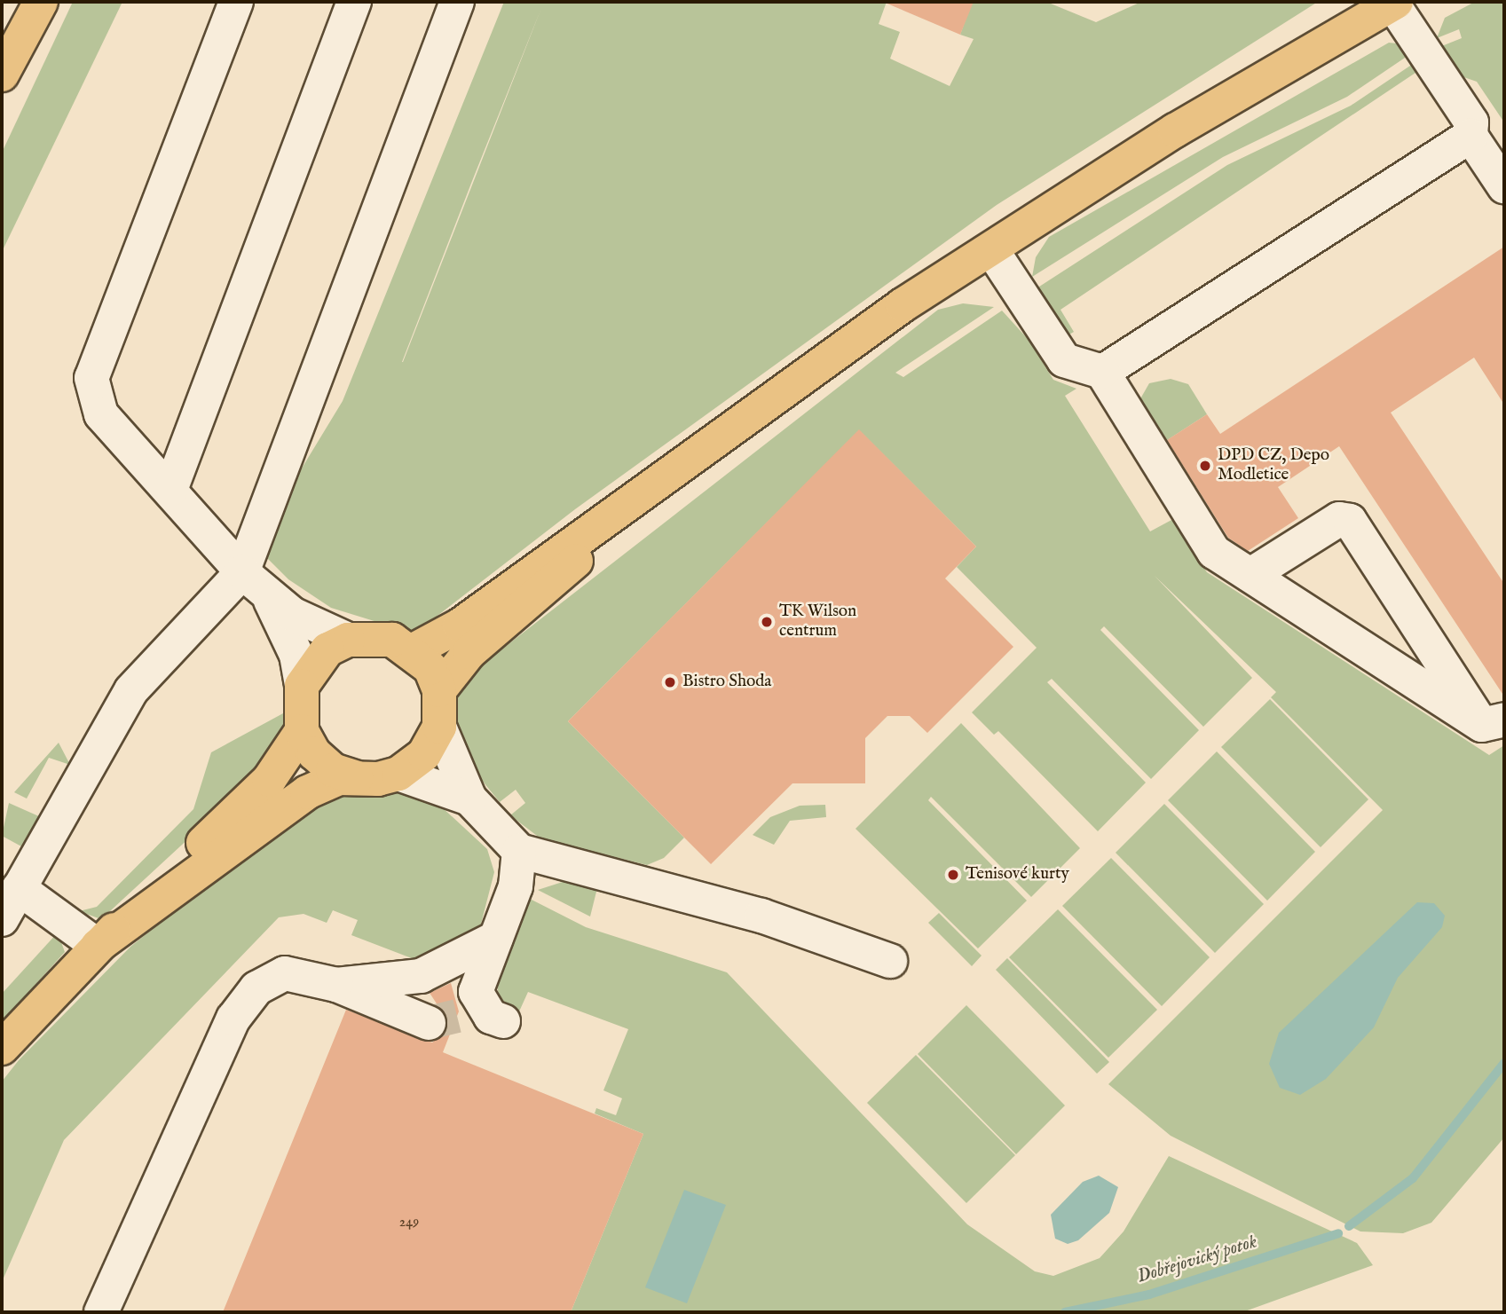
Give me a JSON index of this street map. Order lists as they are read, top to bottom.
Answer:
{
  "water": ["Dobřejovický potok"],
  "places": [
    "DPD CZ, Depo Modletice",
    "TK Wilson centrum",
    "Bistro Shoda",
    "Tenisové kurty"
  ],
  "house_numbers": ["249"]
}
